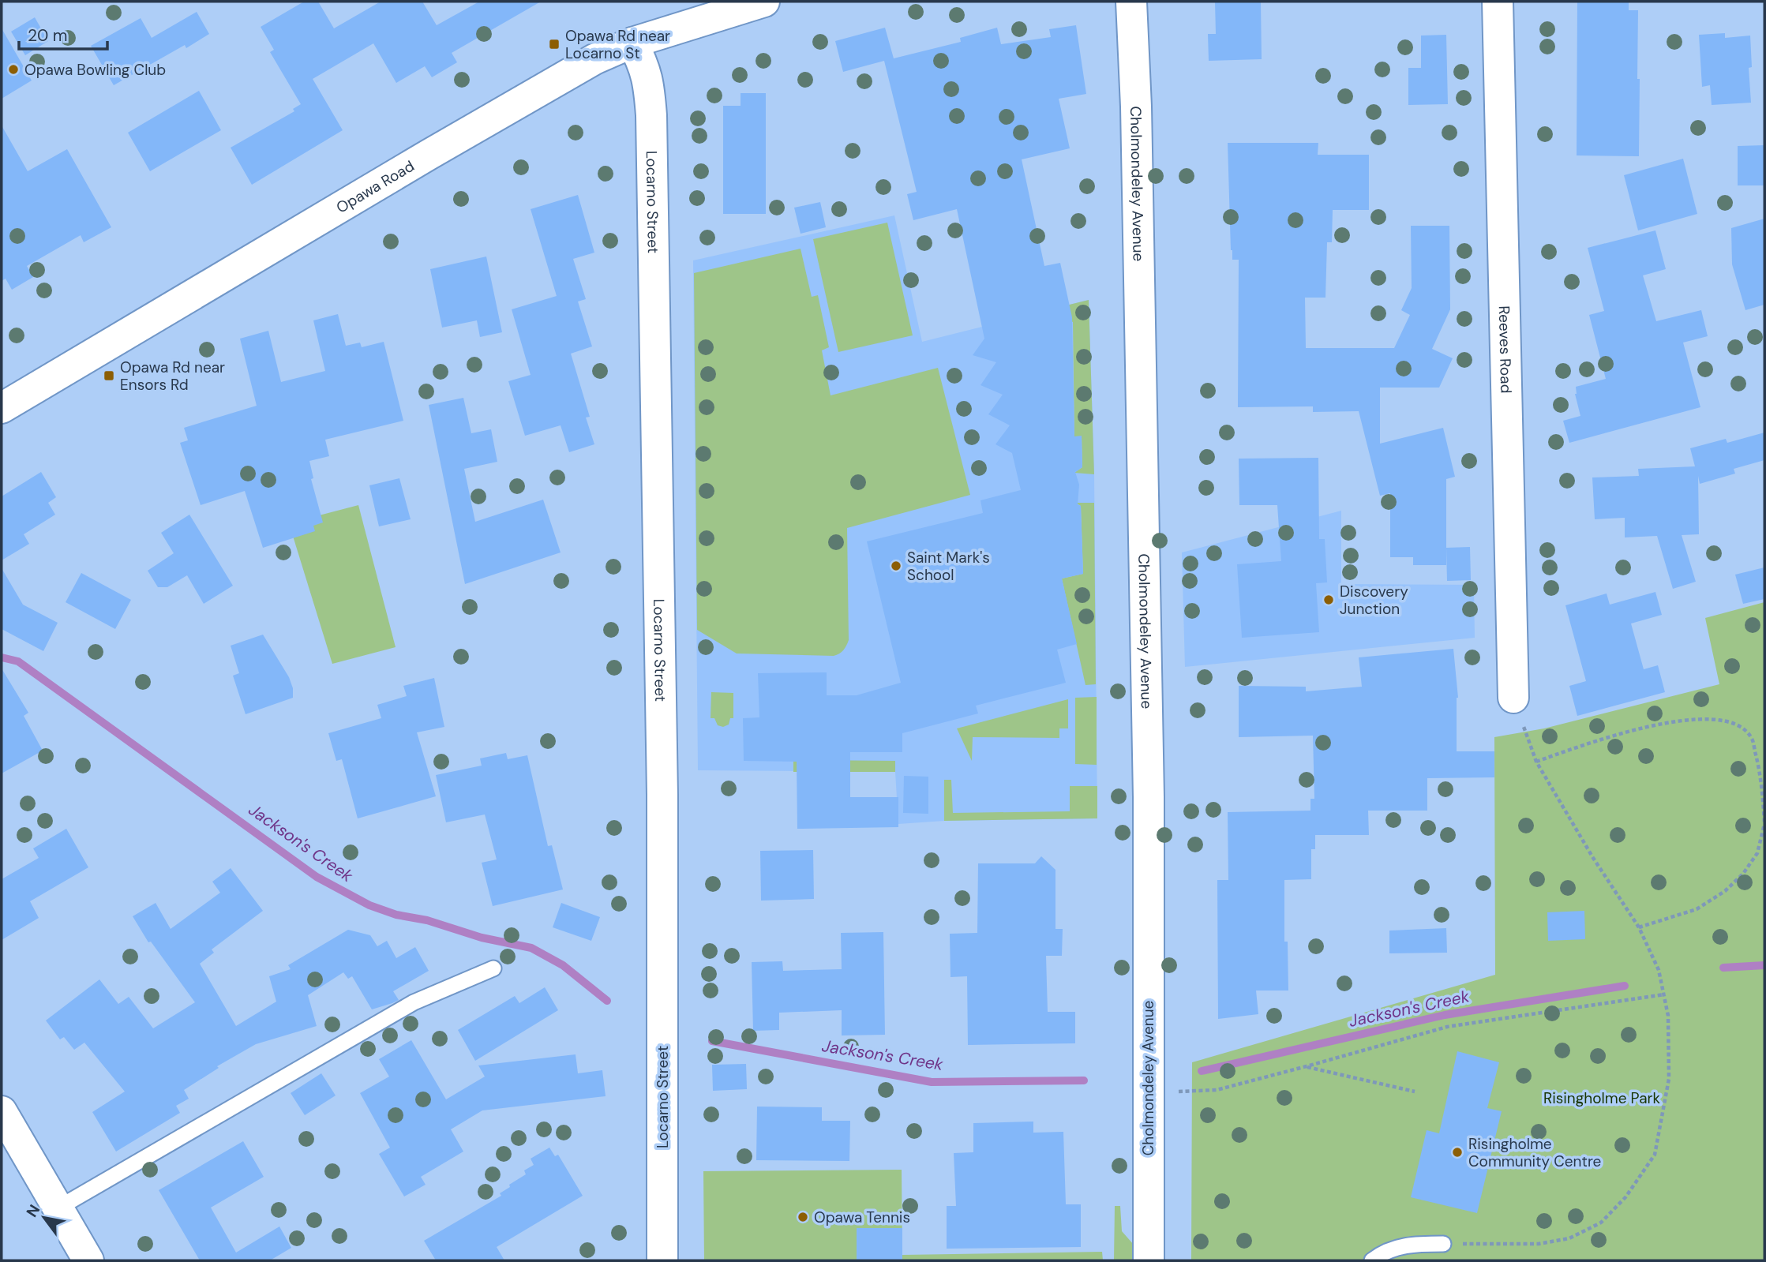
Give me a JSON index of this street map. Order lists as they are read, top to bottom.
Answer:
{
  "streets": {
    "street": [
      "Cholmondeley Avenue",
      "Opawa Road",
      "Locarno Street",
      "Reeves Road"
    ]
  },
  "crossings": [
    ["Opawa Road", "Locarno Street"]
  ],
  "water": ["Jackson's Creek"],
  "parks": ["Risingholme Park"],
  "places": {
    "transit": ["Opawa Rd near Locarno St", "Opawa Rd near Ensors Rd"],
    "other": [
      "Opawa Bowling Club",
      "Saint Mark's School",
      "Discovery Junction",
      "Risingholme Community Centre",
      "Opawa Tennis"
    ]
  },
  "scale_bar": "20 m",
  "north": "top left"
}
